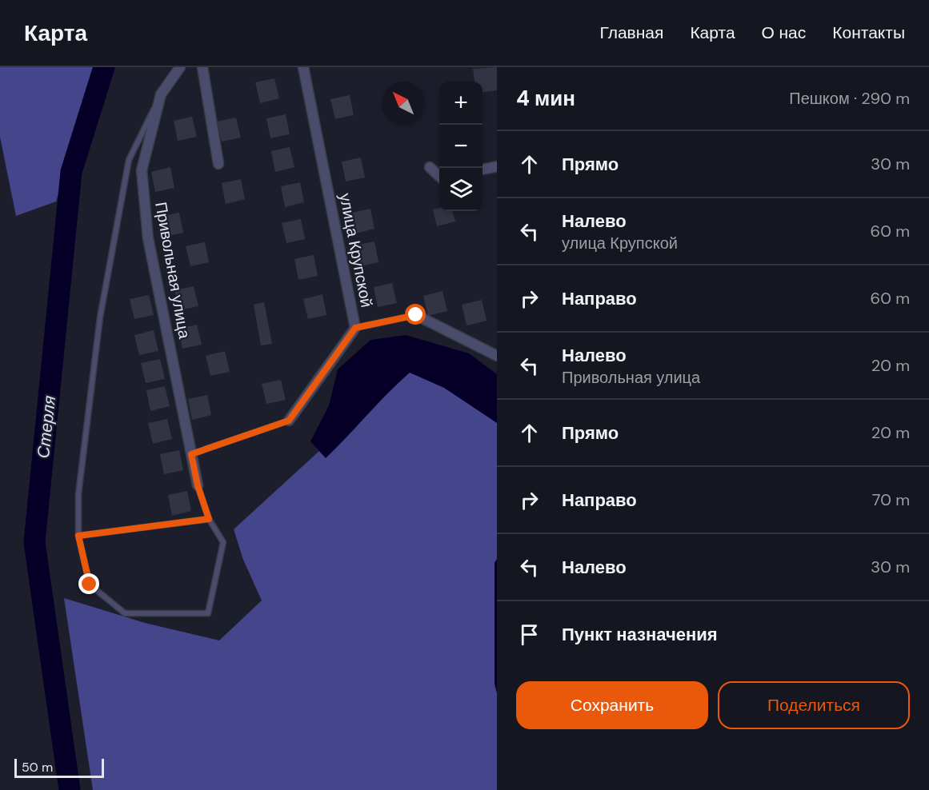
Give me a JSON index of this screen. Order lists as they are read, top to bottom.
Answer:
{
  "streets": {
    "street": ["улица Крупской", "Привольная улица"]
  },
  "water": ["Стерля"],
  "scale_bar": "50 m",
  "north": "top left",
  "page": {
    "header": "Карта",
    "nav": [
      "Главная",
      "Карта",
      "О нас",
      "Контакты"
    ],
    "heading": ["4 мин", "Пешком · 290 m"],
    "map_buttons": ["+", "−"],
    "list": [
      ["Прямо", "30 m"],
      ["Налево", "улица Крупской", "60 m"],
      ["Направо", "60 m"],
      ["Налево", "Привольная улица", "20 m"],
      ["Прямо", "20 m"],
      ["Направо", "70 m"],
      ["Налево", "30 m"],
      "Пункт назначения"
    ],
    "buttons": ["Сохранить", "Поделиться"],
    "scale": "50 m"
  }
}
